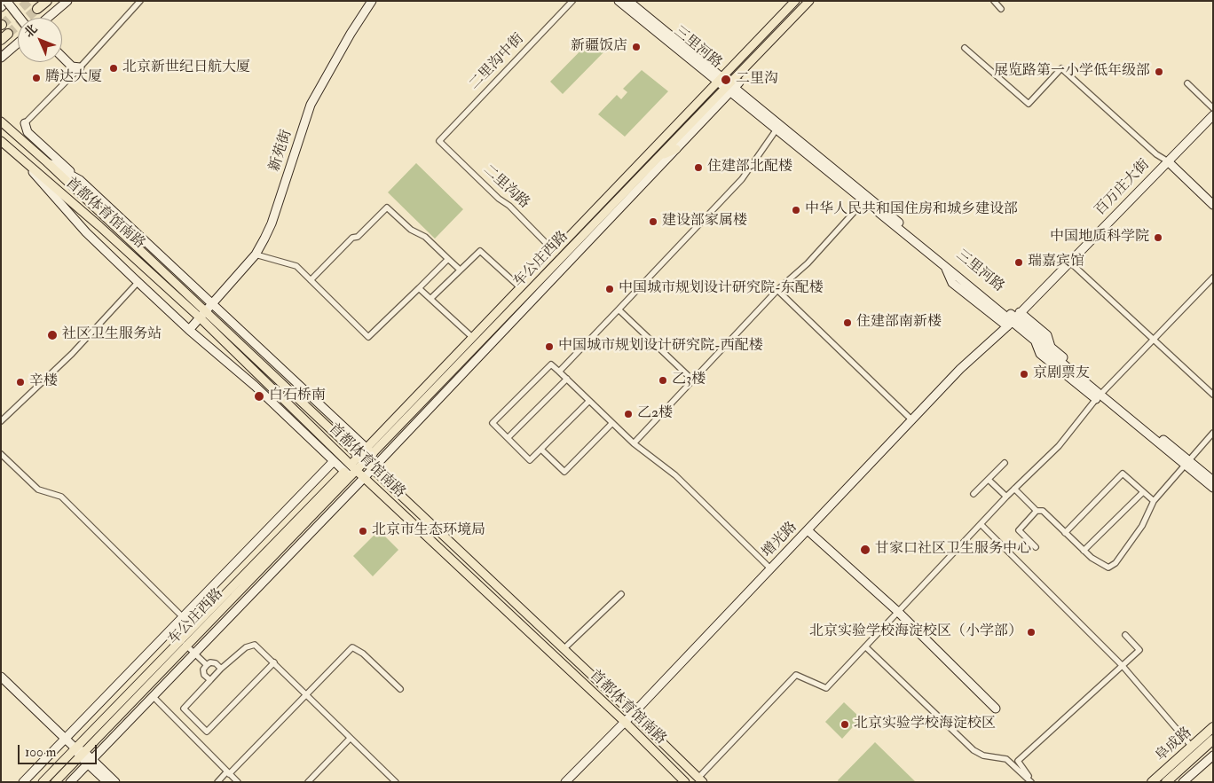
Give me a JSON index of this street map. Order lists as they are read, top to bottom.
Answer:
{
  "streets": {
    "highway": ["阜成路"],
    "main road": ["首都体育馆南路", "车公庄西路"],
    "street": [
      "三里河路",
      "二里沟中街",
      "新苑街",
      "二里沟路",
      "百万庄大街",
      "增光路"
    ]
  },
  "crossings": [
    ["三里河路", "百万庄大街"],
    ["三里河路", "车公庄西路"],
    ["三里河路", "增光路"],
    ["二里沟中街", "二里沟路"],
    ["新苑街", "首都体育馆南路"],
    ["二里沟路", "车公庄西路"],
    ["百万庄大街", "增光路"],
    ["首都体育馆南路", "车公庄西路"],
    ["首都体育馆南路", "增光路"]
  ],
  "places": [
    "新疆饭店",
    "北京新世纪日航大厦",
    "展览路第一小学低年级部",
    "腾达大厦",
    "二里沟",
    "住建部北配楼",
    "中华人民共和国住房和城乡建设部",
    "建设部家属楼",
    "中国地质科学院",
    "瑞嘉宾馆",
    "中国城市规划设计研究院-东配楼",
    "住建部南新楼",
    "社区卫生服务站",
    "中国城市规划设计研究院-西配楼",
    "京剧票友",
    "乙3楼",
    "辛楼",
    "白石桥南",
    "乙2楼",
    "北京市生态环境局",
    "甘家口社区卫生服务中心",
    "北京实验学校海淀校区（小学部）",
    "北京实验学校海淀校区"
  ],
  "scale_bar": "100 m",
  "north": "top left"
}
